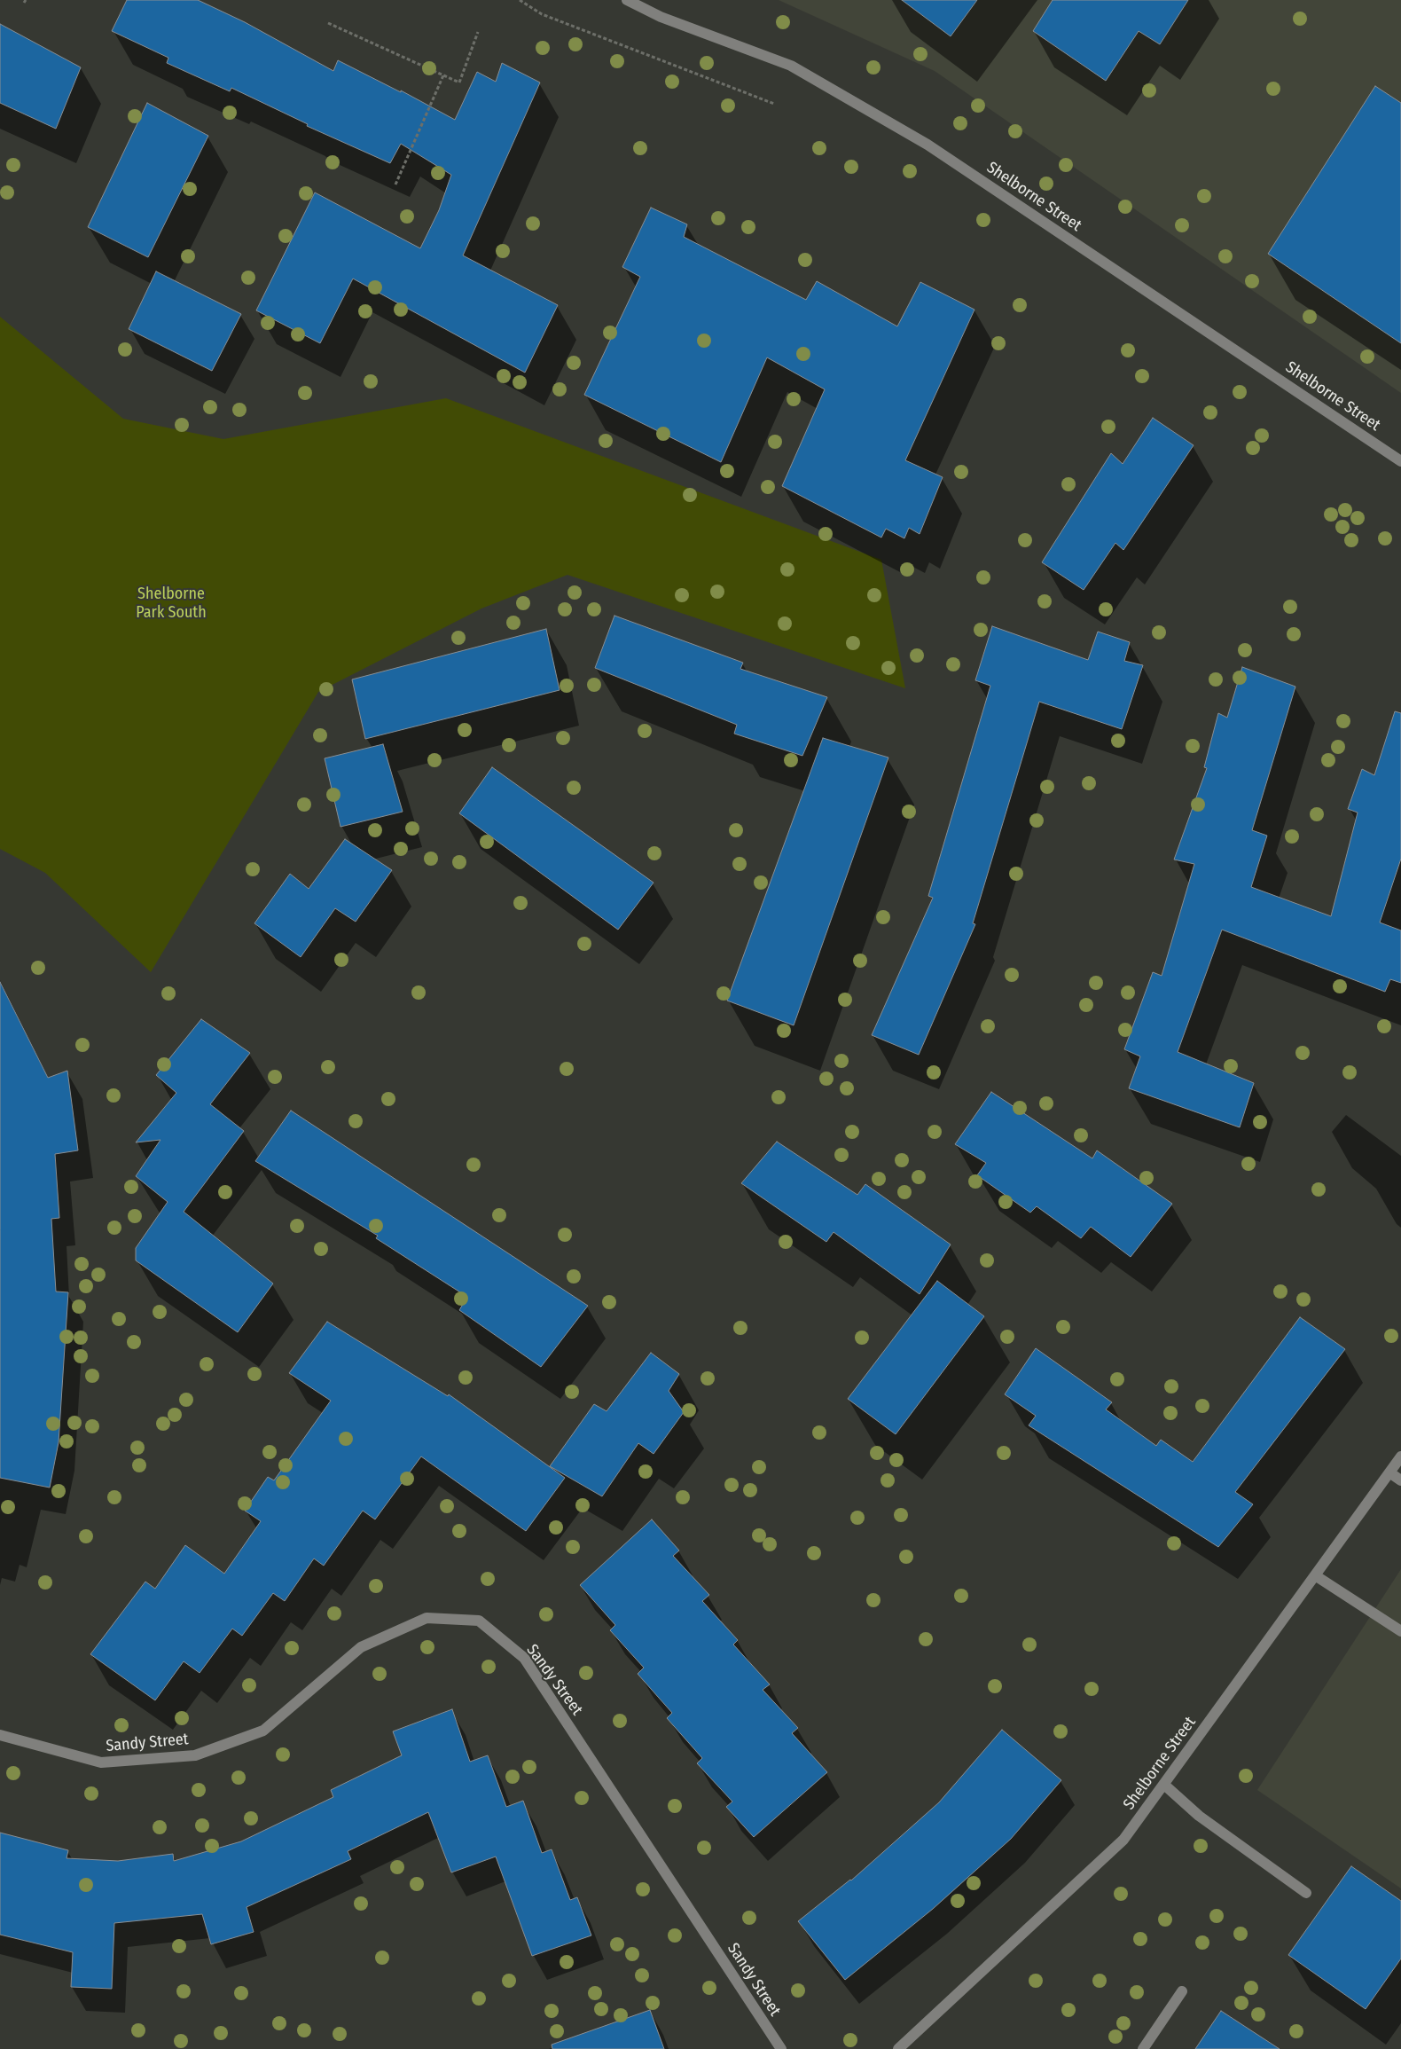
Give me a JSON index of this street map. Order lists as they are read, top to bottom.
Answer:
{
  "streets": {
    "street": ["Shelborne Street", "Sandy Street"]
  },
  "parks": ["Shelborne Park South"]
}
